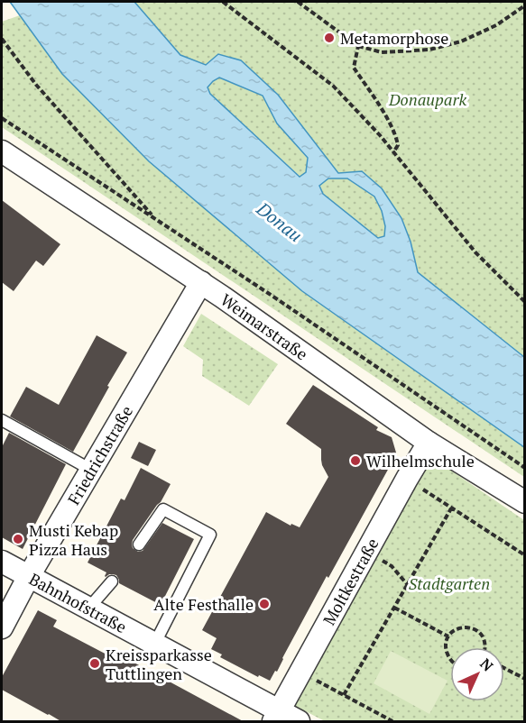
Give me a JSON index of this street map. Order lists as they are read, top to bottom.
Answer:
{
  "streets": {
    "street": [
      "Weimarstraße",
      "Friedrichstraße",
      "Moltkestraße",
      "Bahnhofstraße"
    ]
  },
  "crossings": [
    ["Weimarstraße", "Friedrichstraße"],
    ["Weimarstraße", "Moltkestraße"],
    ["Friedrichstraße", "Bahnhofstraße"],
    ["Moltkestraße", "Bahnhofstraße"]
  ],
  "water": ["Donau"],
  "parks": ["Donaupark", "Stadtgarten"],
  "places": [
    "Metamorphose",
    "Wilhelmschule",
    "Musti Kebap Pizza Haus",
    "Alte Festhalle",
    "Kreissparkasse Tuttlingen"
  ],
  "north": "top right"
}
